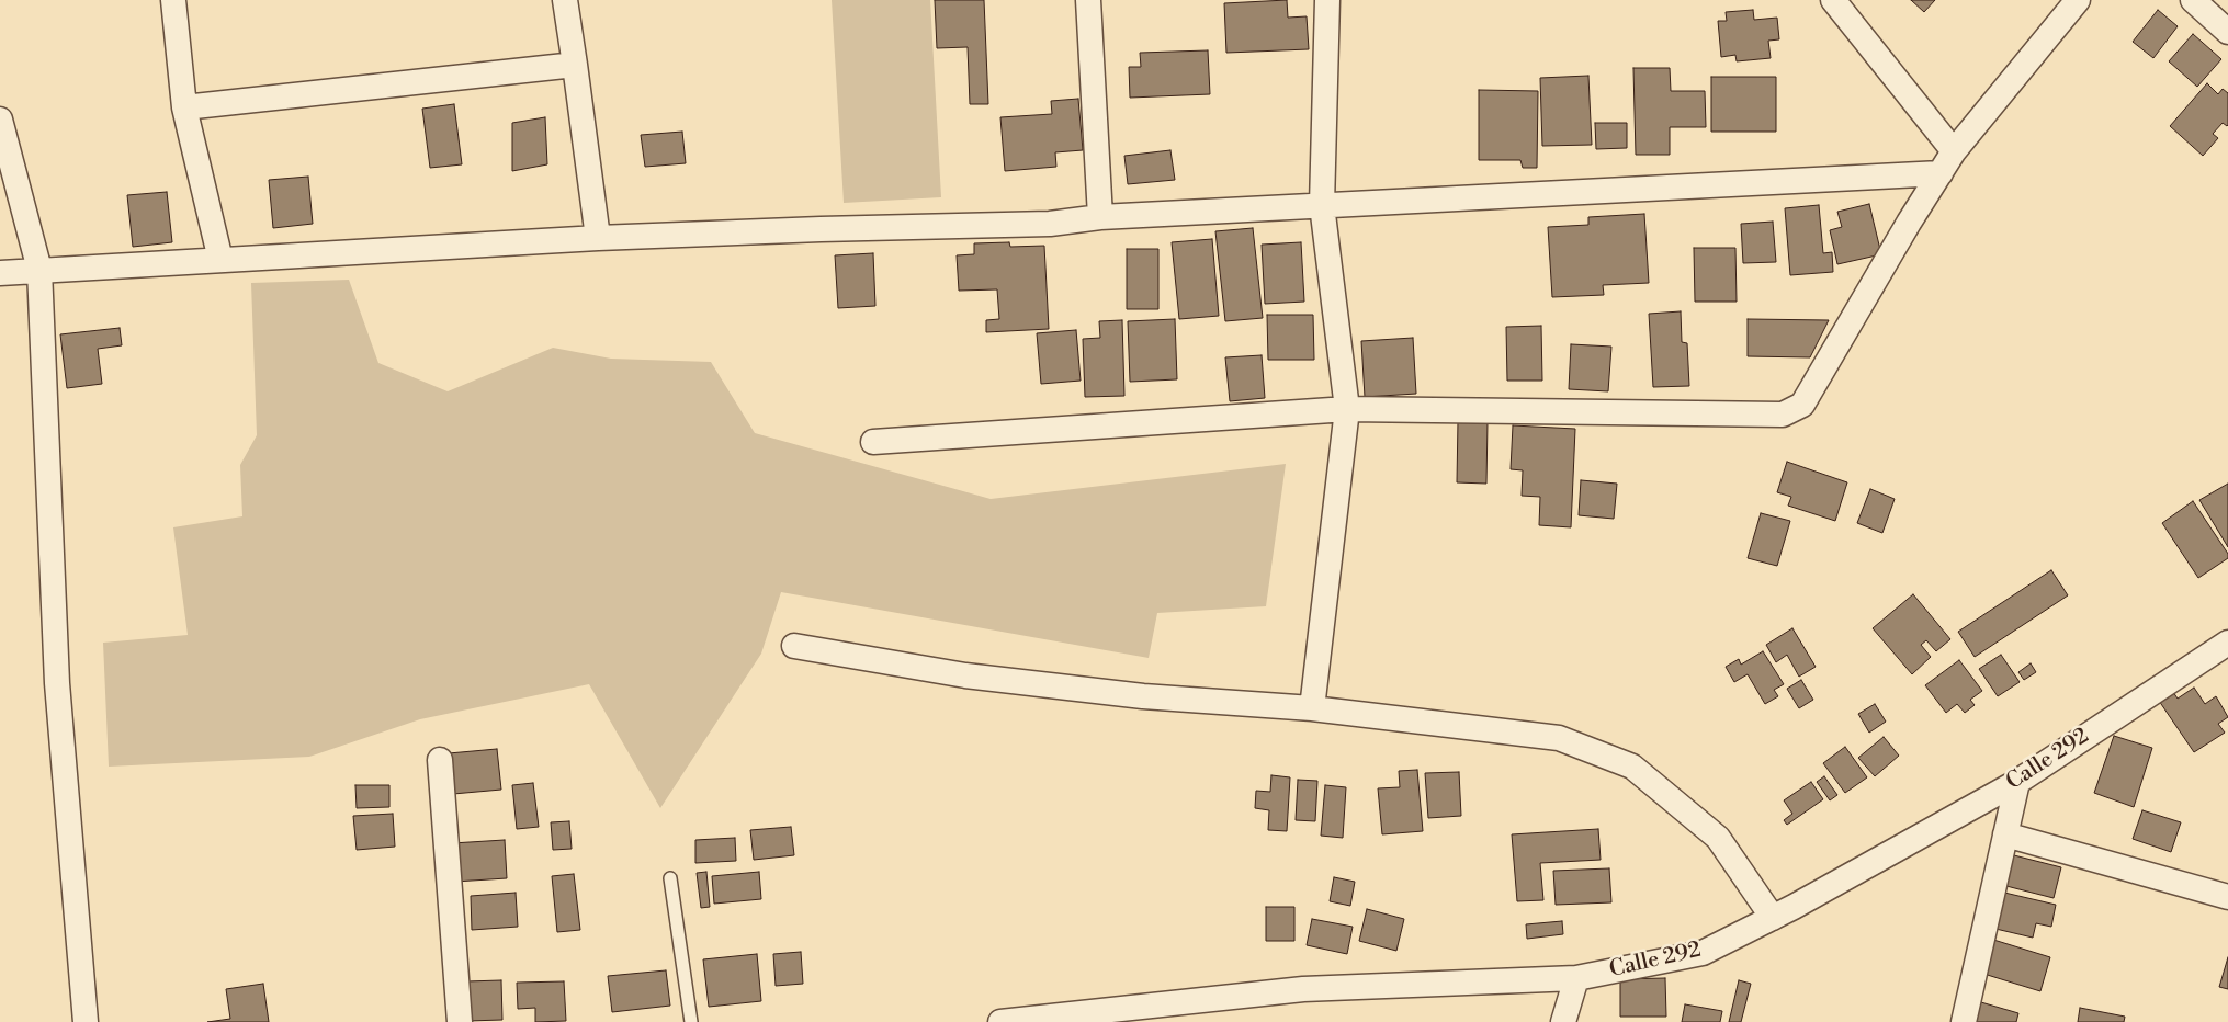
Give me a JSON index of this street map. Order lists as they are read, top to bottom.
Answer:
{
  "streets": {
    "street": ["Calle 292"]
  }
}
